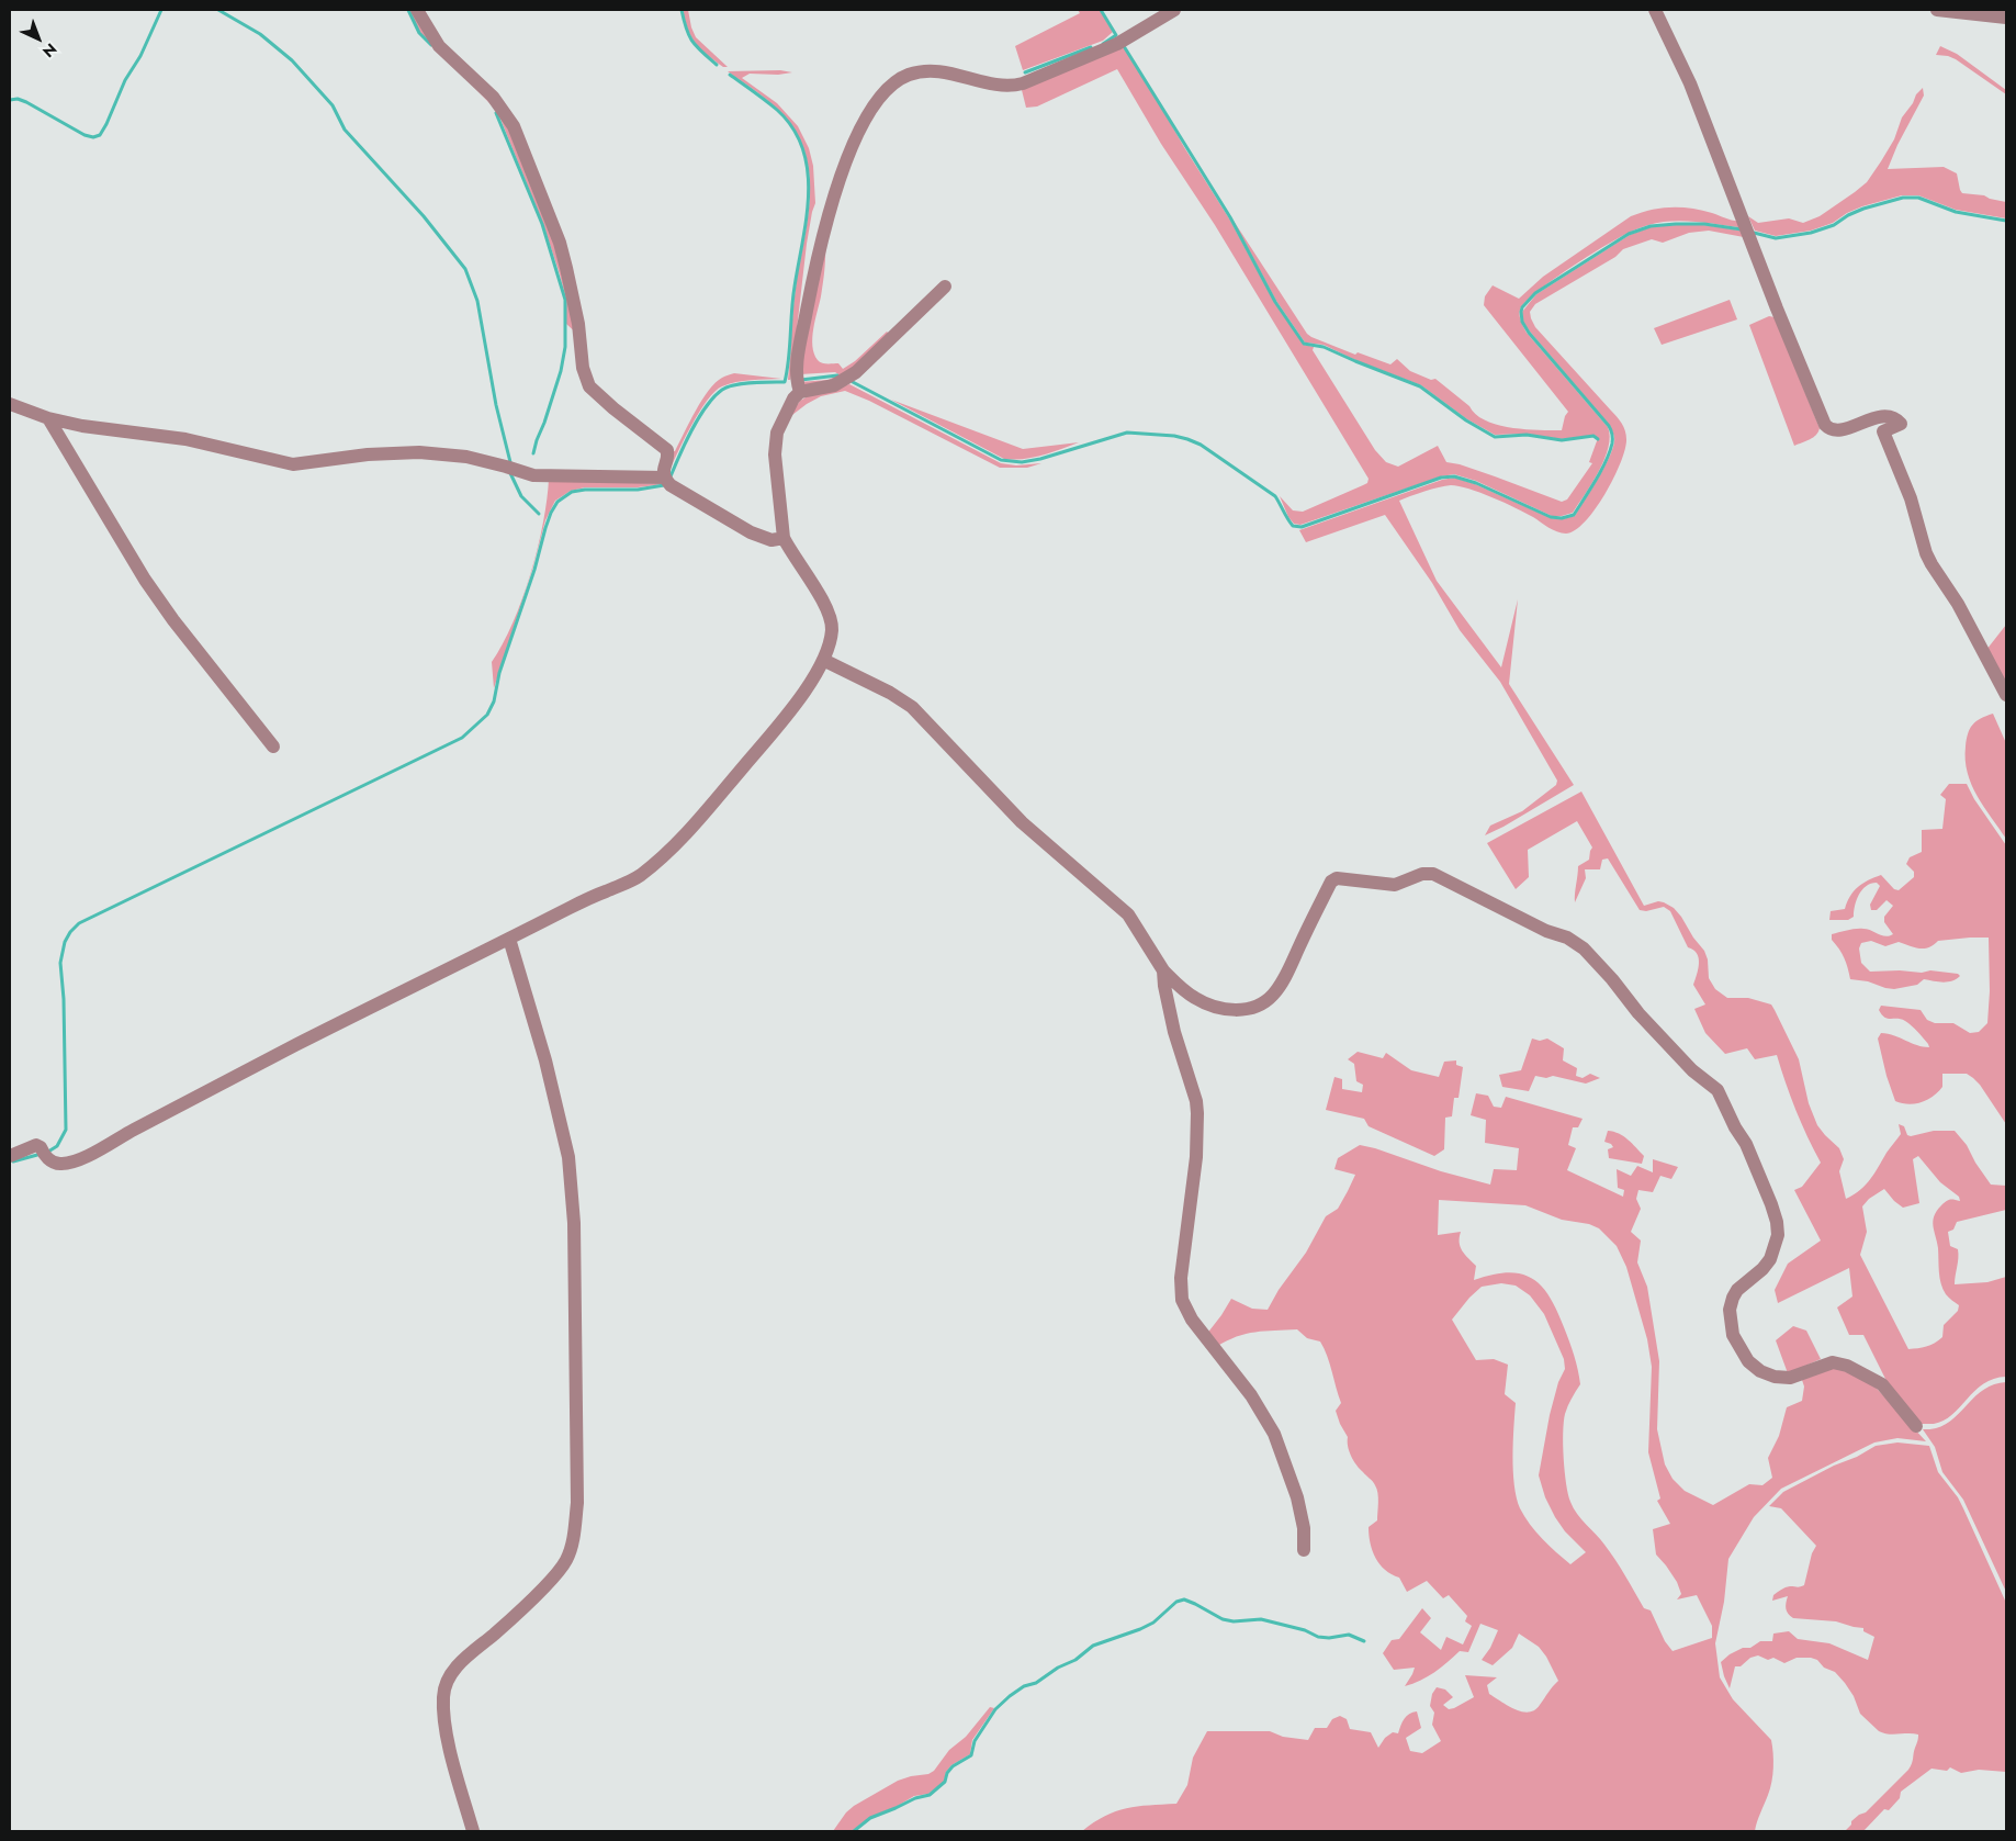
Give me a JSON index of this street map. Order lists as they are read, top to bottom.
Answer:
{
  "north": "bottom right"
}
